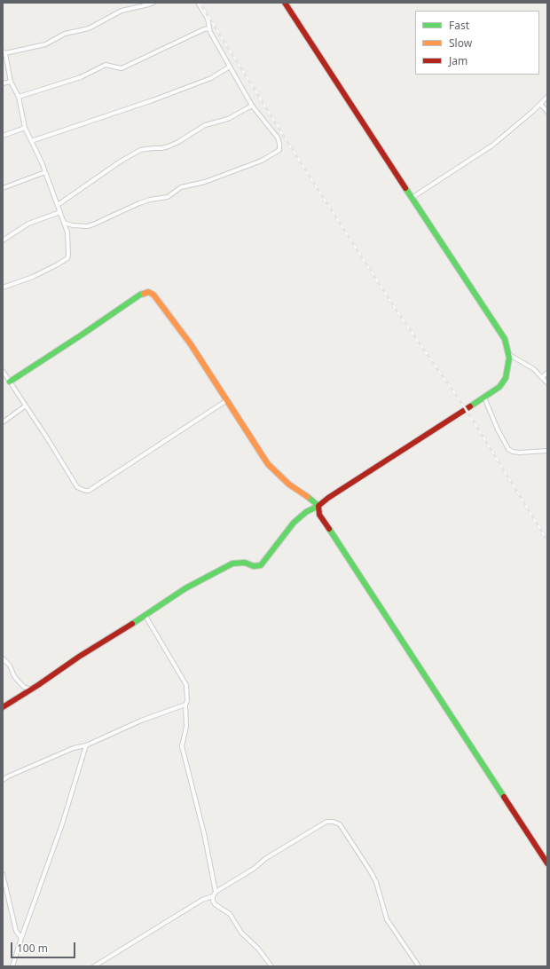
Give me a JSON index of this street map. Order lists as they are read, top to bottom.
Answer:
{
  "legend": ["Fast", "Slow", "Jam"],
  "scale_bar": "100 m"
}
